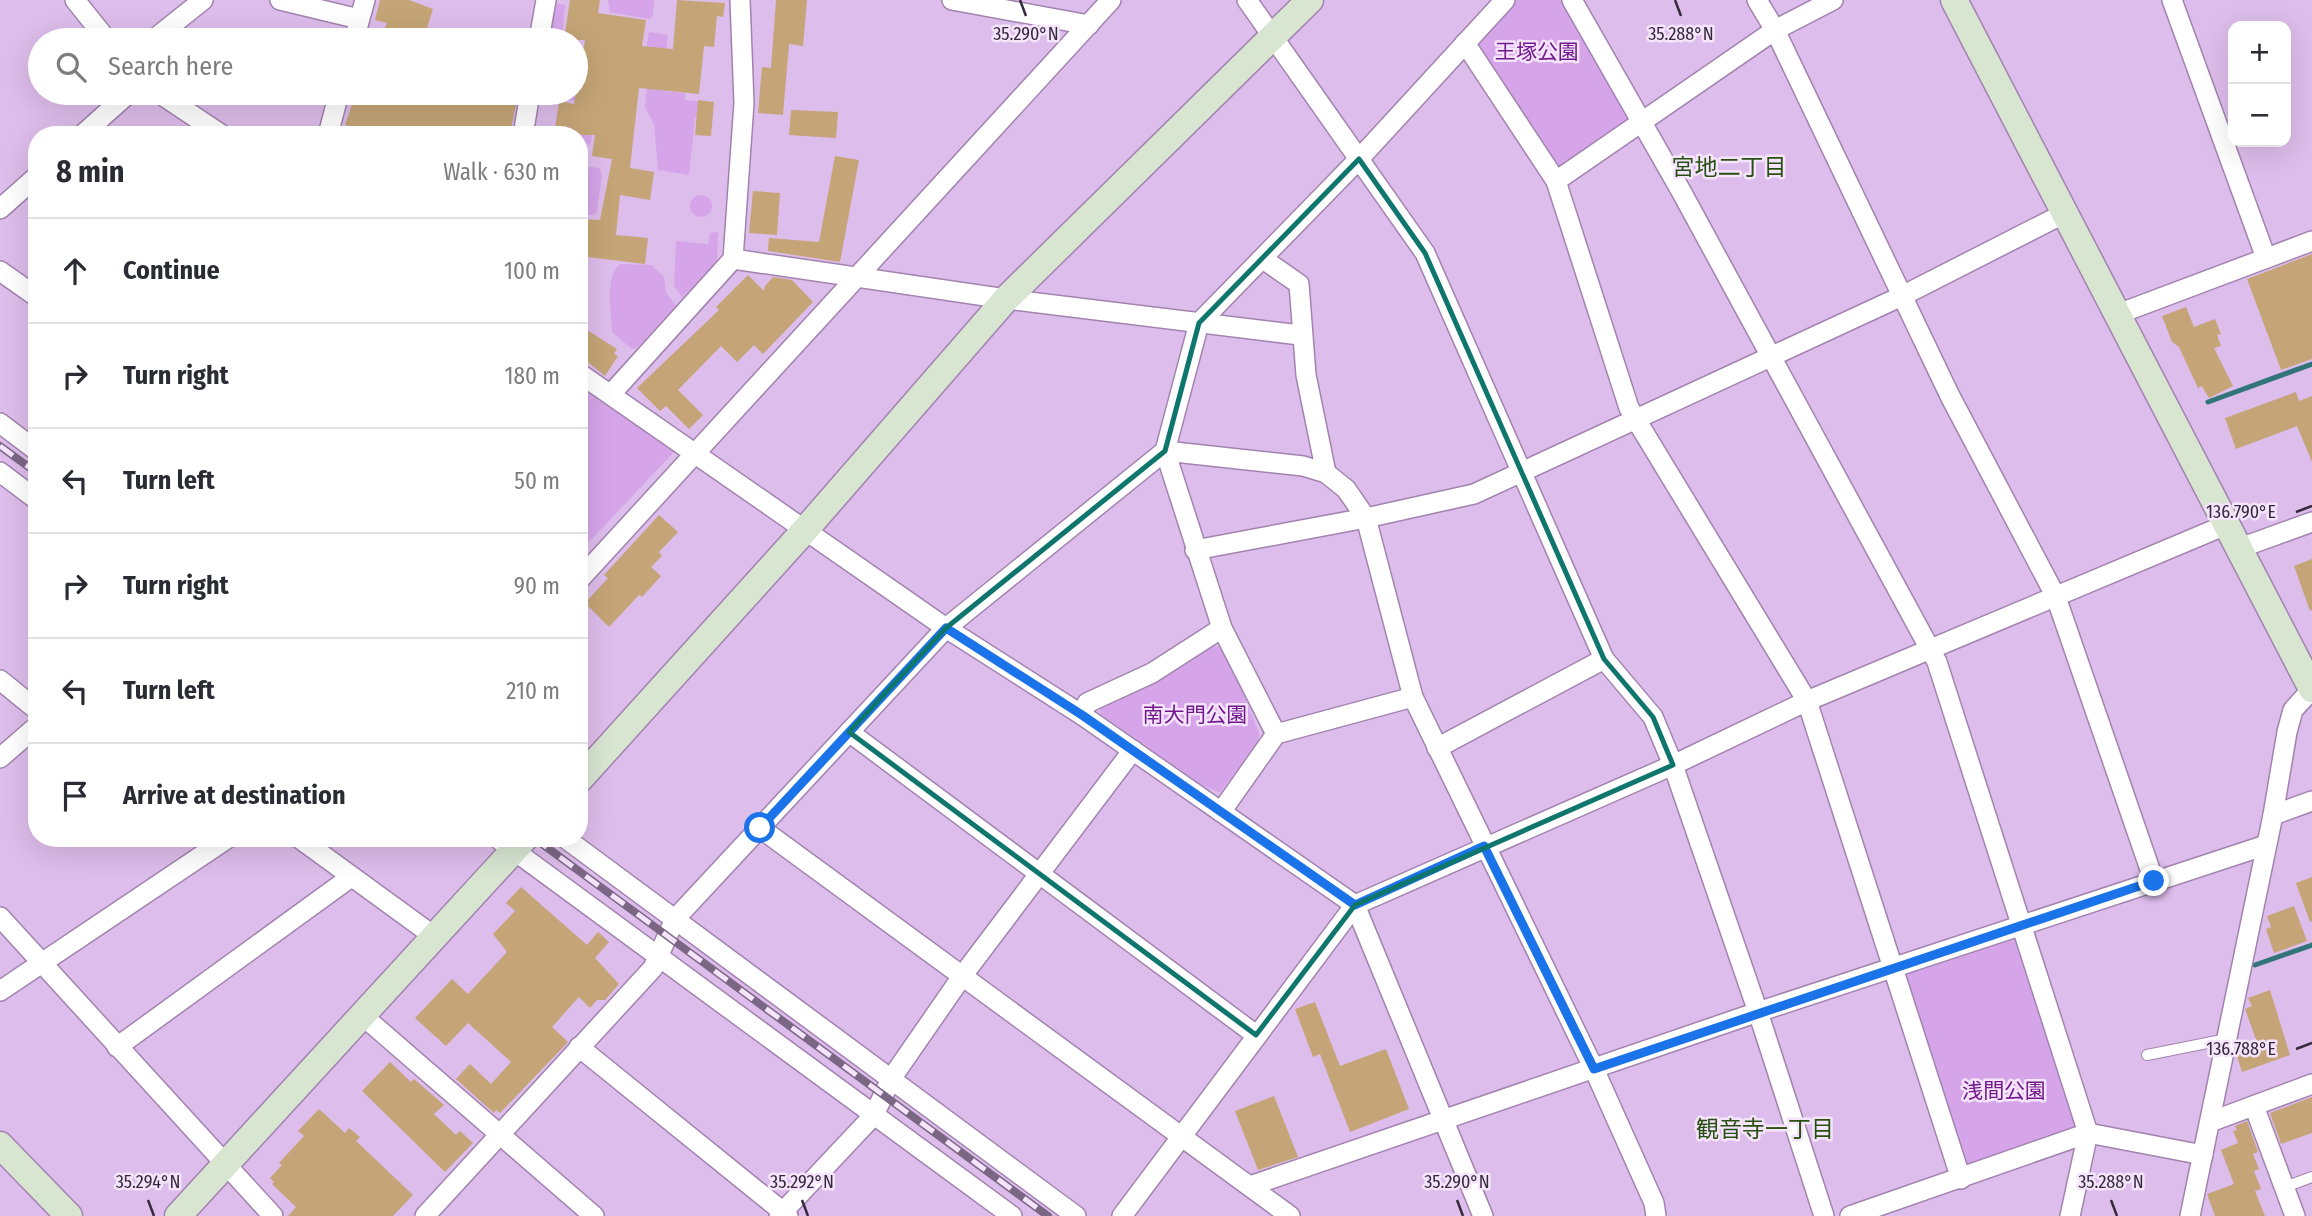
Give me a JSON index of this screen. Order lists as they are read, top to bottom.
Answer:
{
  "districts": ["宮地二丁目", "観音寺一丁目"],
  "parks": ["王塚公園", "南大門公園", "浅間公園"],
  "page": {
    "map_buttons": ["+", "−"],
    "search": "Search here",
    "heading": ["8 min", "Walk · 630 m"],
    "list": [
      ["Continue", "100 m"],
      ["Turn right", "180 m"],
      ["Turn left", "50 m"],
      ["Turn right", "90 m"],
      ["Turn left", "210 m"],
      "Arrive at destination"
    ]
  },
  "coordinates": [
    "35.290°N",
    "35.288°N",
    "136.790°E",
    "136.788°E",
    "35.294°N",
    "35.292°N"
  ]
}
